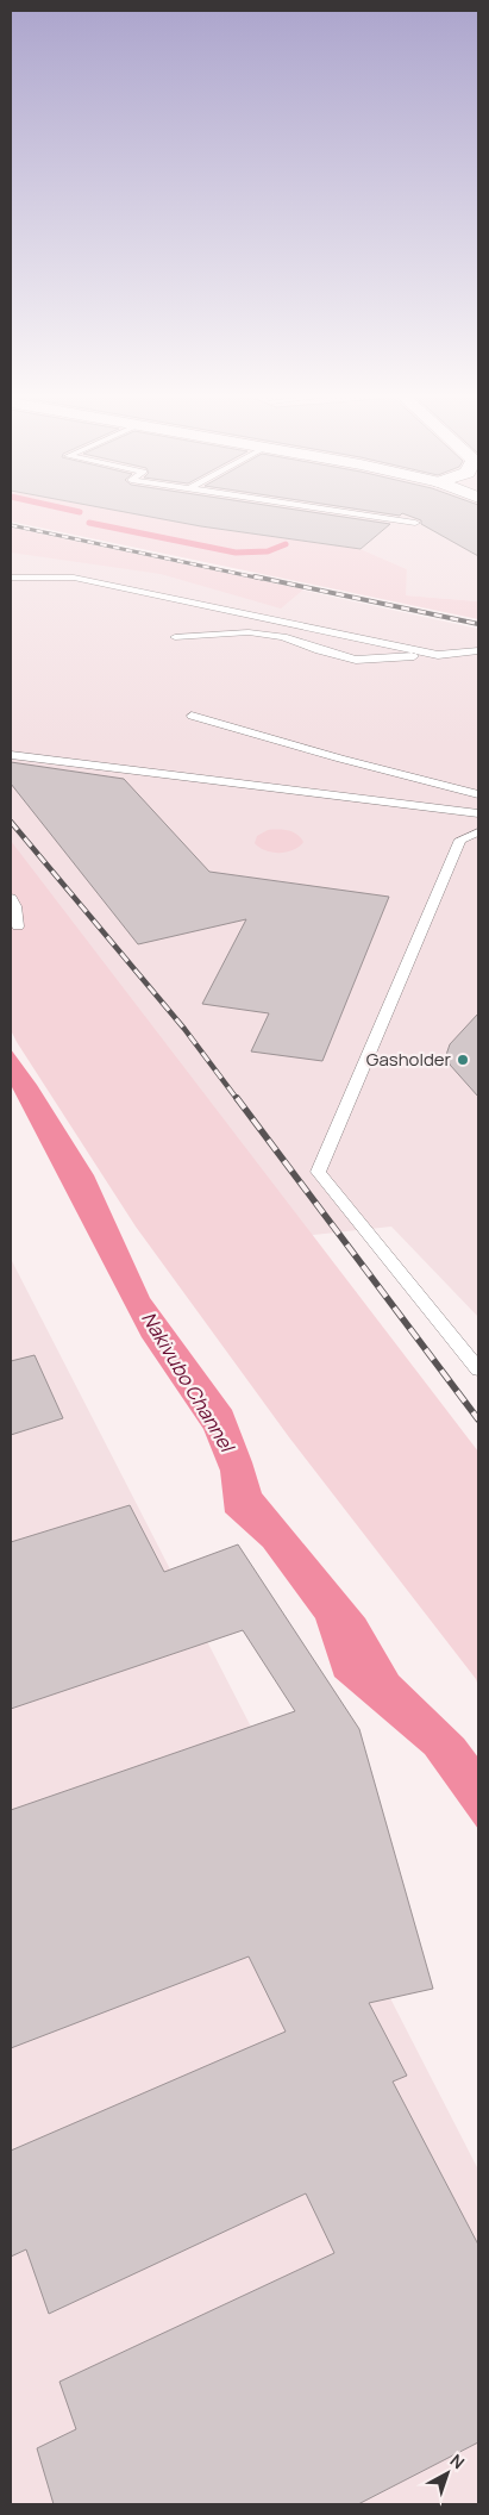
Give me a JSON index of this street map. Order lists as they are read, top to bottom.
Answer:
{
  "water": ["Nakivubo Channel"],
  "places": ["Gasholder"],
  "north": "top right"
}
